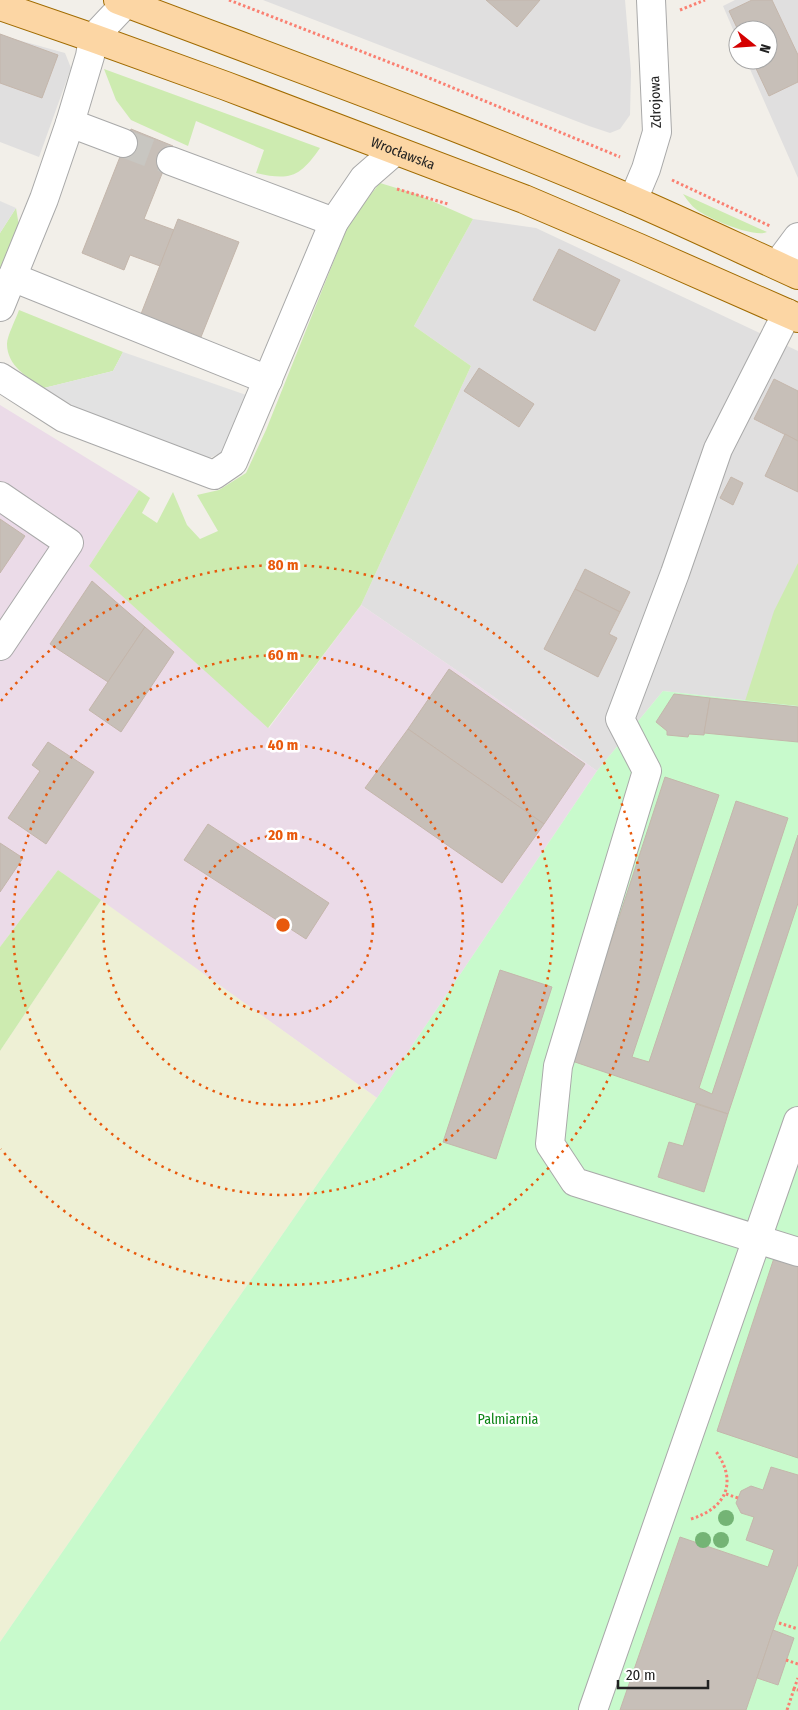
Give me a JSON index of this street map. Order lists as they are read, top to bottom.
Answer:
{
  "streets": {
    "main road": ["Wrocławska"],
    "street": ["Zdrojowa"]
  },
  "parks": ["Palmiarnia"],
  "scale_bar": "20 m",
  "north": "right",
  "rings": [
    "80 m",
    "60 m",
    "40 m",
    "20 m"
  ]
}
